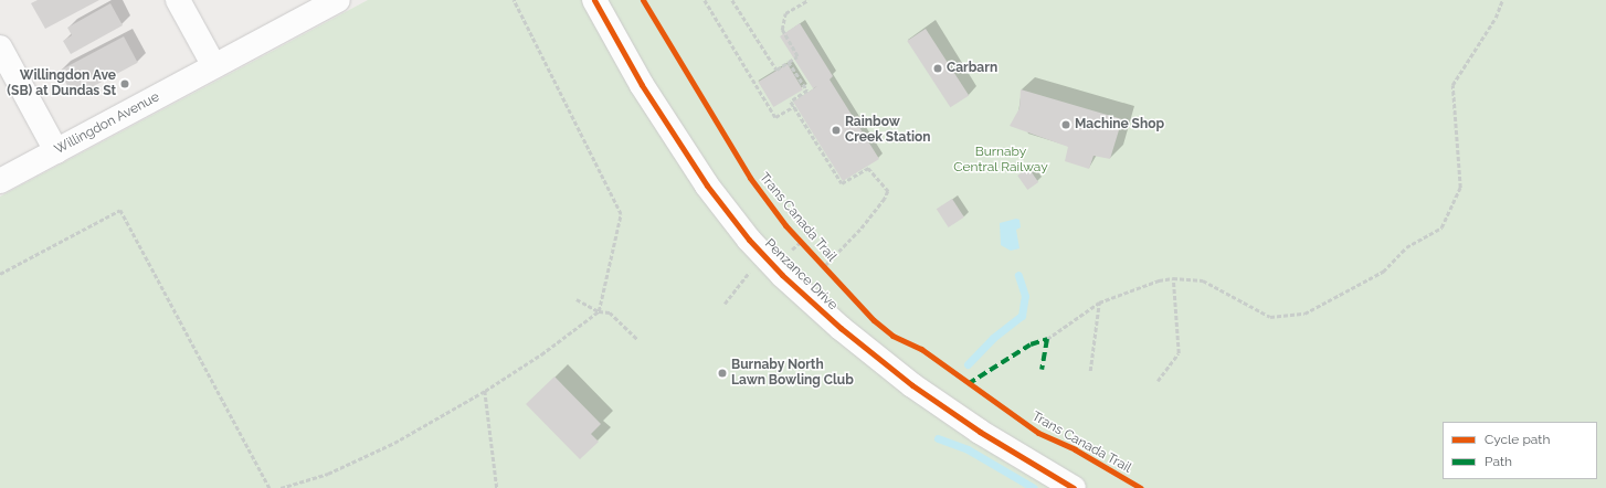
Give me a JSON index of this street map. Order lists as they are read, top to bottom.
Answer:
{
  "streets": {
    "street": ["Willingdon Avenue", "Penzance Drive"],
    "cycle path": ["Trans Canada Trail"]
  },
  "parks": ["Burnaby Central Railway"],
  "places": [
    "Carbarn",
    "Willingdon Ave (SB) at Dundas St",
    "Machine Shop",
    "Rainbow Creek Station",
    "Burnaby North Lawn Bowling Club"
  ],
  "legend": ["Cycle path", "Path"]
}
